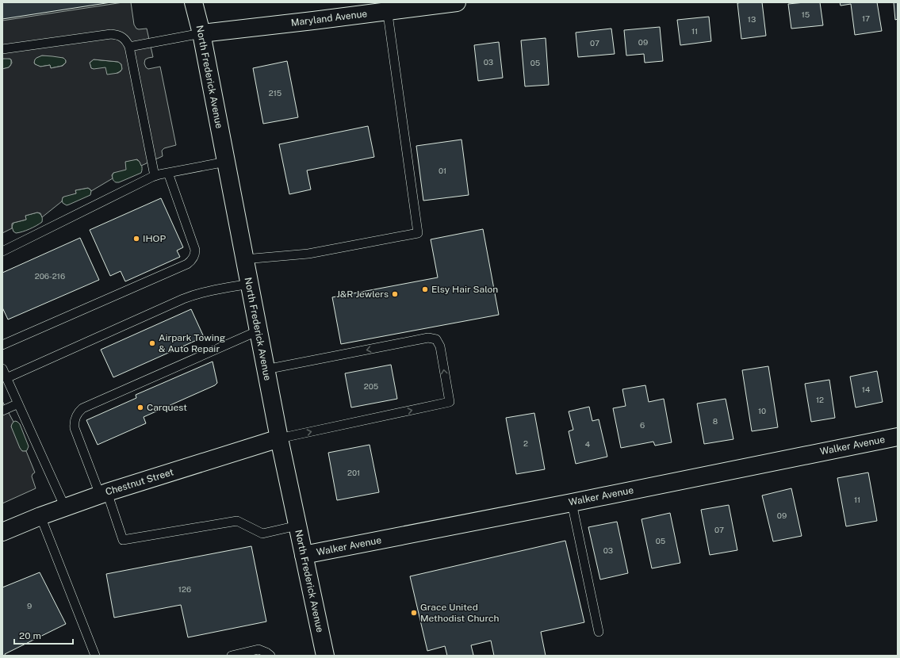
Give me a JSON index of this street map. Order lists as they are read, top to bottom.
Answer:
{
  "streets": {
    "street": [
      "Maryland Avenue",
      "North Frederick Avenue",
      "Walker Avenue",
      "Chestnut Street"
    ]
  },
  "crossings": [
    ["Maryland Avenue", "North Frederick Avenue"],
    ["North Frederick Avenue", "Walker Avenue"],
    ["North Frederick Avenue", "Chestnut Street"]
  ],
  "places": [
    "IHOP",
    "Elsy Hair Salon",
    "J&R Jewlers",
    "Airpark Towing & Auto Repair",
    "Carquest",
    "Grace United Methodist Church"
  ],
  "house_numbers": [
    "15",
    "17",
    "13",
    "11",
    "09",
    "07",
    "03",
    "05",
    "215",
    "01",
    "206-216",
    "205",
    "14",
    "12",
    "10",
    "8",
    "6",
    "2",
    "4",
    "201",
    "11",
    "09",
    "07",
    "05",
    "03",
    "126",
    "9"
  ],
  "scale_bar": "20 m"
}
